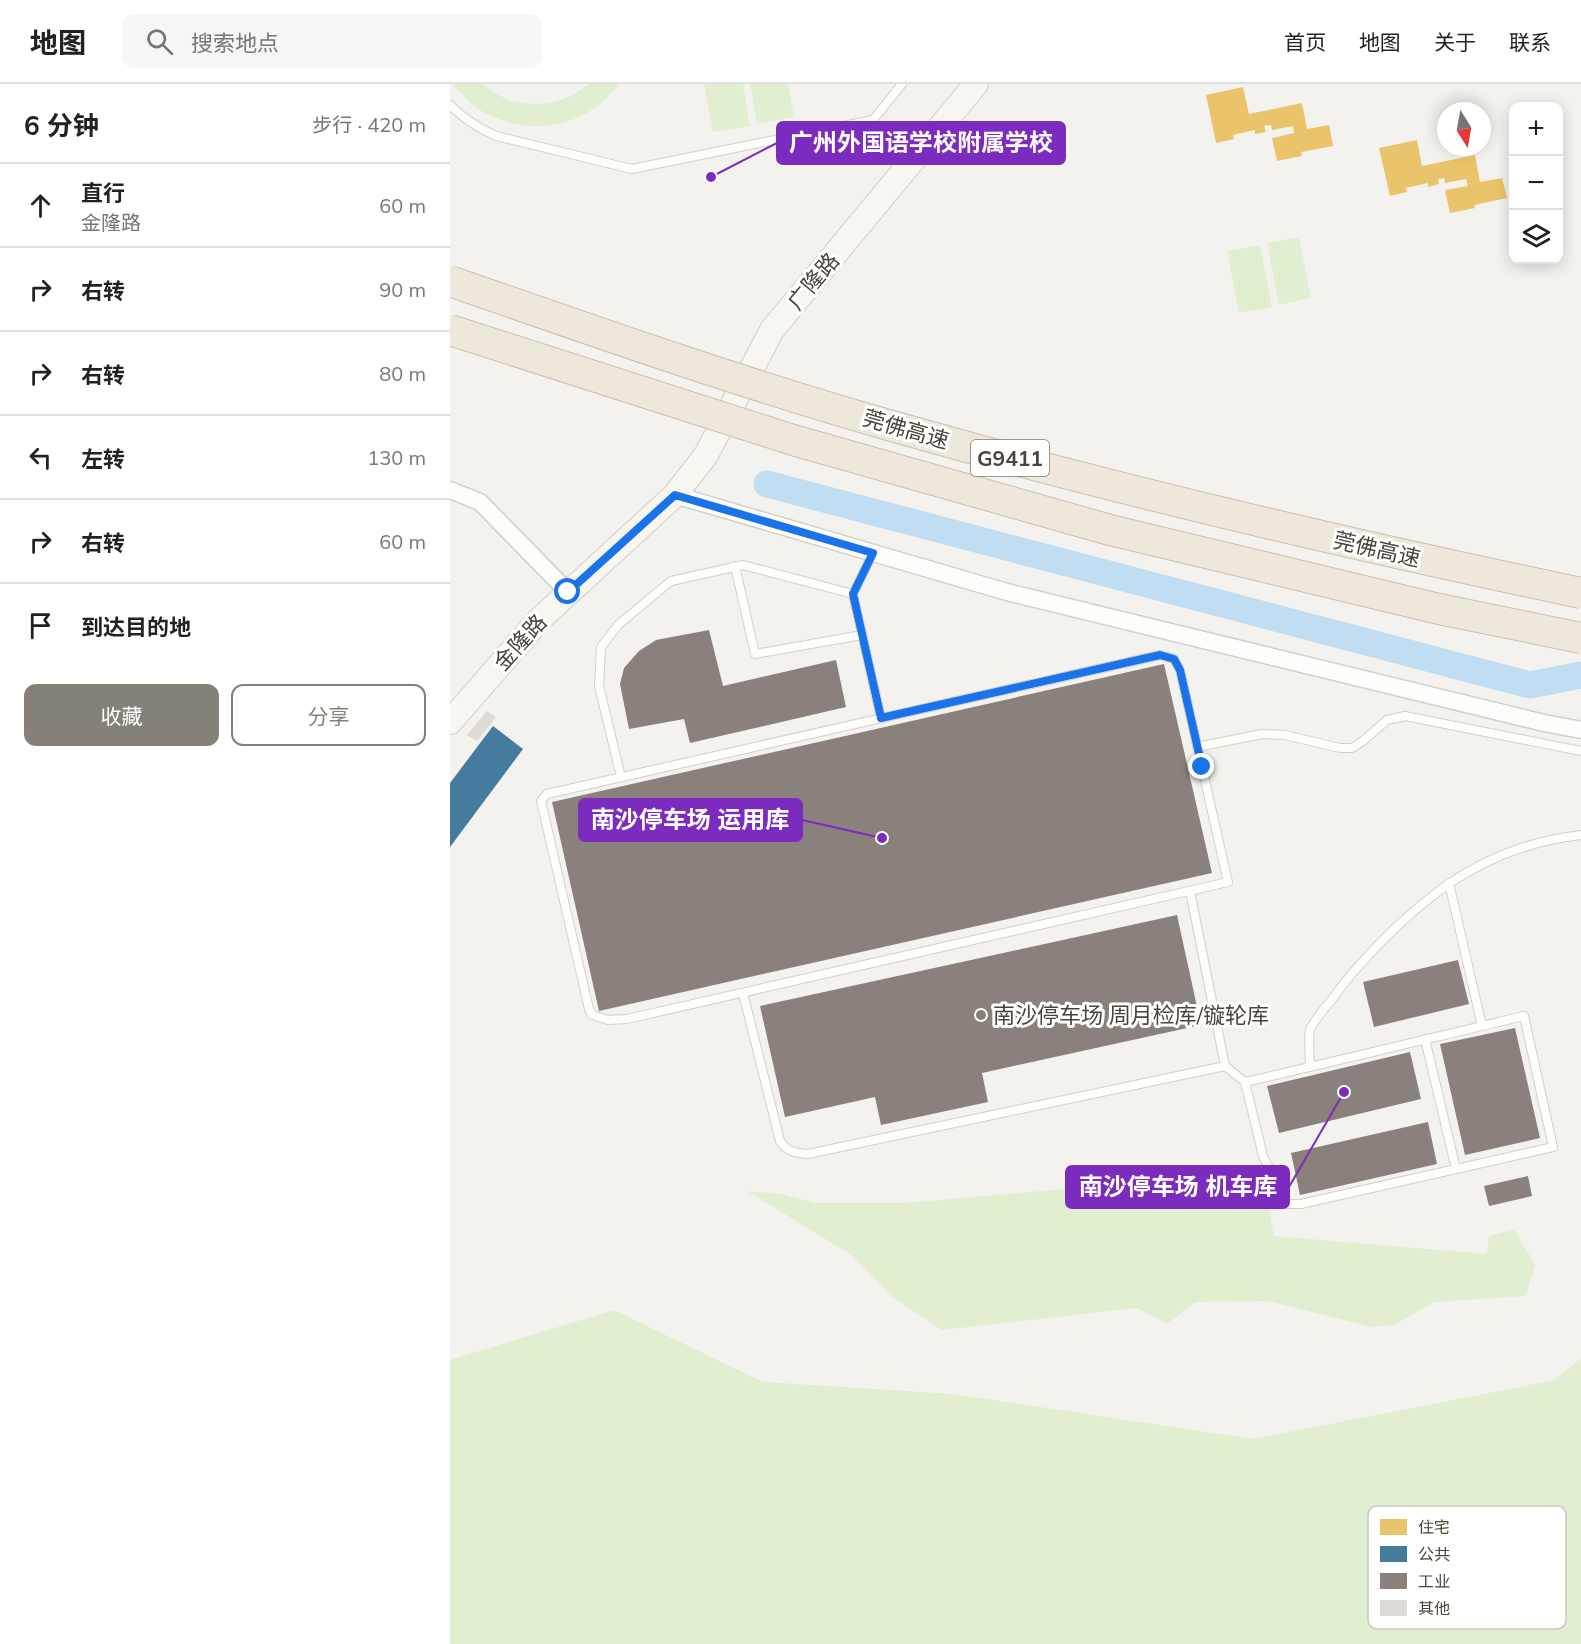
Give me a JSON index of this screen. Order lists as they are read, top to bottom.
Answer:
{
  "streets": {
    "highway": ["莞佛高速", "G9411"],
    "main road": ["广隆路", "金隆路"]
  },
  "crossings": [
    ["广隆路", "金隆路"]
  ],
  "places": [
    "广州外国语学校附属学校",
    "南沙停车场 运用库",
    "南沙停车场 周月检库/镟轮库",
    "南沙停车场 机车库"
  ],
  "legend": [
    "住宅",
    "公共",
    "工业",
    "其他"
  ],
  "north": "bottom",
  "page": {
    "header": "地图",
    "search": "搜索地点",
    "nav": [
      "首页",
      "地图",
      "关于",
      "联系"
    ],
    "heading": ["6 分钟", "步行 · 420 m"],
    "map_buttons": ["+", "−"],
    "list": [
      ["直行", "金隆路", "60 m"],
      ["右转", "90 m"],
      ["右转", "80 m"],
      ["左转", "130 m"],
      ["右转", "60 m"],
      "到达目的地"
    ],
    "buttons": ["收藏", "分享"]
  }
}
